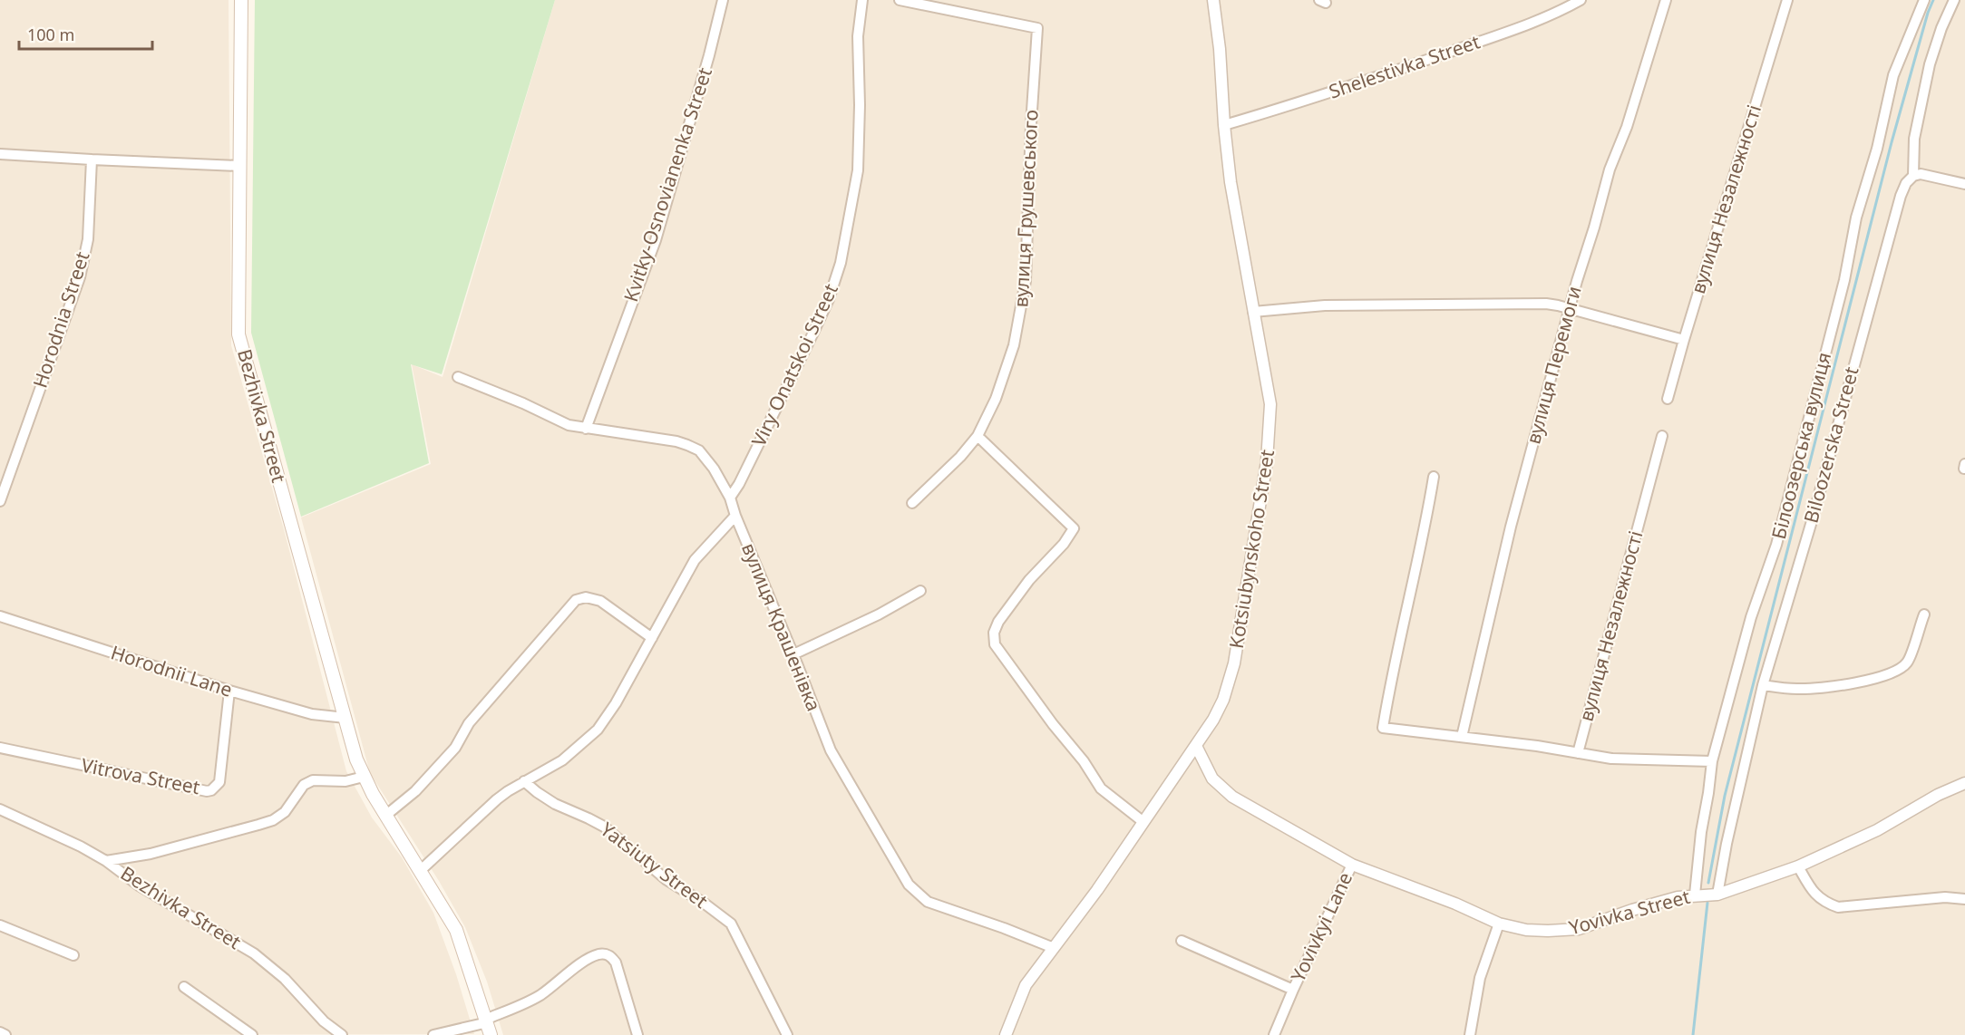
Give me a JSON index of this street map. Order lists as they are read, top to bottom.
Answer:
{
  "streets": {
    "main road": ["Bezhivka Street"],
    "street": [
      "Shelestivka Street",
      "Kvitky-Osnovianenka Street",
      "вулиця Незалежності",
      "вулиця Грушевського",
      "Horodnia Street",
      "Viry Onatskoi Street",
      "вулиця Перемоги",
      "Biloozerska Street",
      "Білоозерська вулиця",
      "Kotsiubynskoho Street",
      "вулиця Крашенівка",
      "Horodnii Lane",
      "Vitrova Street",
      "Yatsiuty Street",
      "Yovivka Street",
      "Yovivkyi Lane"
    ]
  },
  "crossings": [
    ["Shelestivka Street", "Kotsiubynskoho Street"],
    ["Kvitky-Osnovianenka Street", "вулиця Крашенівка"],
    ["Viry Onatskoi Street", "вулиця Крашенівка"],
    ["Bezhivka Street", "Horodnii Lane"],
    ["Biloozerska Street", "Yovivka Street"],
    ["Білоозерська вулиця", "Yovivka Street"],
    ["Kotsiubynskoho Street", "вулиця Крашенівка"],
    ["Kotsiubynskoho Street", "Yovivka Street"],
    ["Horodnii Lane", "Vitrova Street"],
    ["Yovivka Street", "Yovivkyi Lane"]
  ],
  "scale_bar": "100 m"
}
